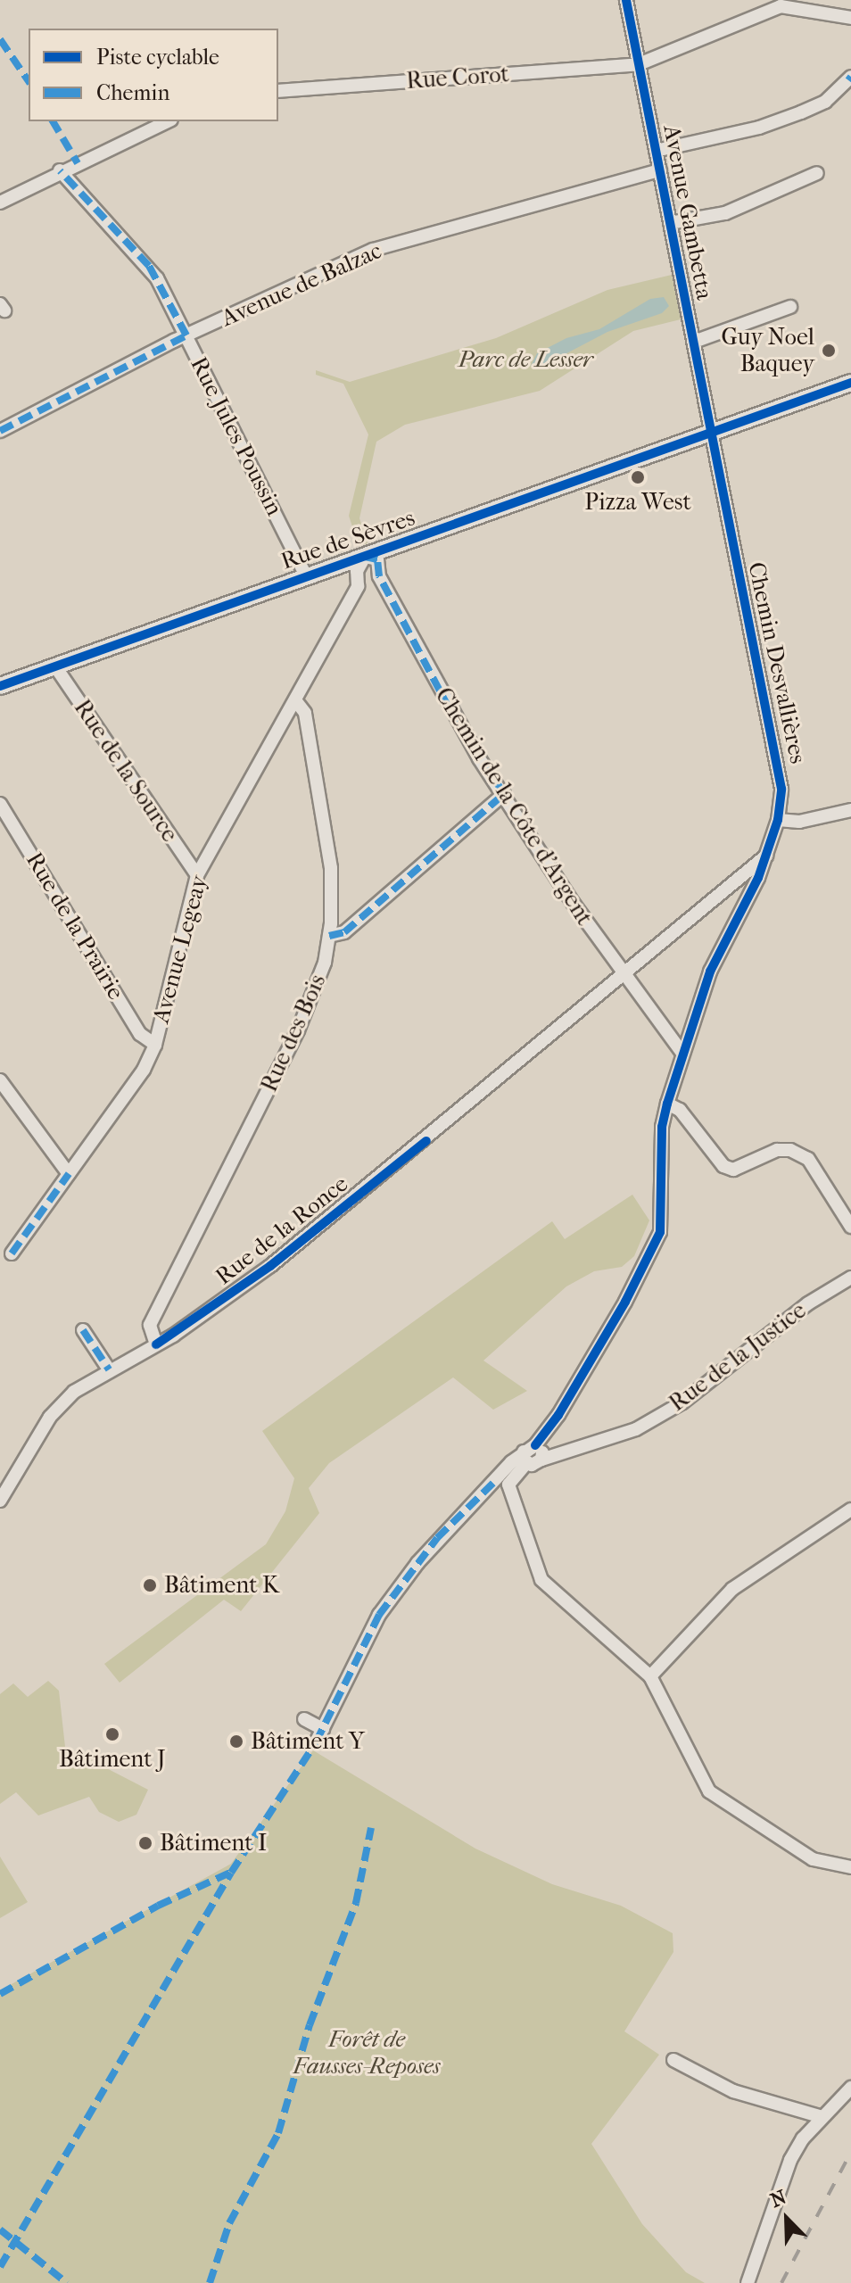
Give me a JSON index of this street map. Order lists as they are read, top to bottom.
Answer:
{
  "streets": {
    "main road": ["Rue de Sèvres"],
    "street": [
      "Rue Corot",
      "Avenue Gambetta",
      "Avenue de Balzac",
      "Rue Jules Poussin",
      "Chemin Desvallières",
      "Rue de la Source",
      "Chemin de la Côte d'Argent",
      "Rue de la Prairie",
      "Avenue Legeay",
      "Rue des Bois",
      "Rue de la Ronce",
      "Rue de la Justice"
    ]
  },
  "crossings": [
    ["Rue Corot", "Avenue Gambetta"],
    ["Avenue Gambetta", "Avenue de Balzac"],
    ["Avenue Gambetta", "Rue de Sèvres"],
    ["Avenue Gambetta", "Chemin Desvallières"],
    ["Avenue de Balzac", "Rue Jules Poussin"],
    ["Rue Jules Poussin", "Rue de Sèvres"],
    ["Rue de Sèvres", "Chemin Desvallières"],
    ["Rue de Sèvres", "Rue de la Source"],
    ["Rue de Sèvres", "Chemin de la Côte d'Argent"],
    ["Rue de Sèvres", "Avenue Legeay"],
    ["Chemin Desvallières", "Chemin de la Côte d'Argent"],
    ["Chemin Desvallières", "Rue de la Ronce"],
    ["Chemin Desvallières", "Rue de la Justice"],
    ["Rue de la Source", "Avenue Legeay"],
    ["Chemin de la Côte d'Argent", "Avenue Legeay"],
    ["Chemin de la Côte d'Argent", "Rue de la Ronce"],
    ["Rue de la Prairie", "Avenue Legeay"],
    ["Avenue Legeay", "Rue des Bois"],
    ["Rue des Bois", "Rue de la Ronce"]
  ],
  "parks": ["Parc de Lesser", "Forêt de Fausses-Reposes"],
  "places": [
    "Guy Noel Baquey",
    "Pizza West",
    "Bâtiment K",
    "Bâtiment J",
    "Bâtiment Y",
    "Bâtiment I"
  ],
  "legend": ["Piste cyclable", "Chemin"],
  "north": "top left"
}
